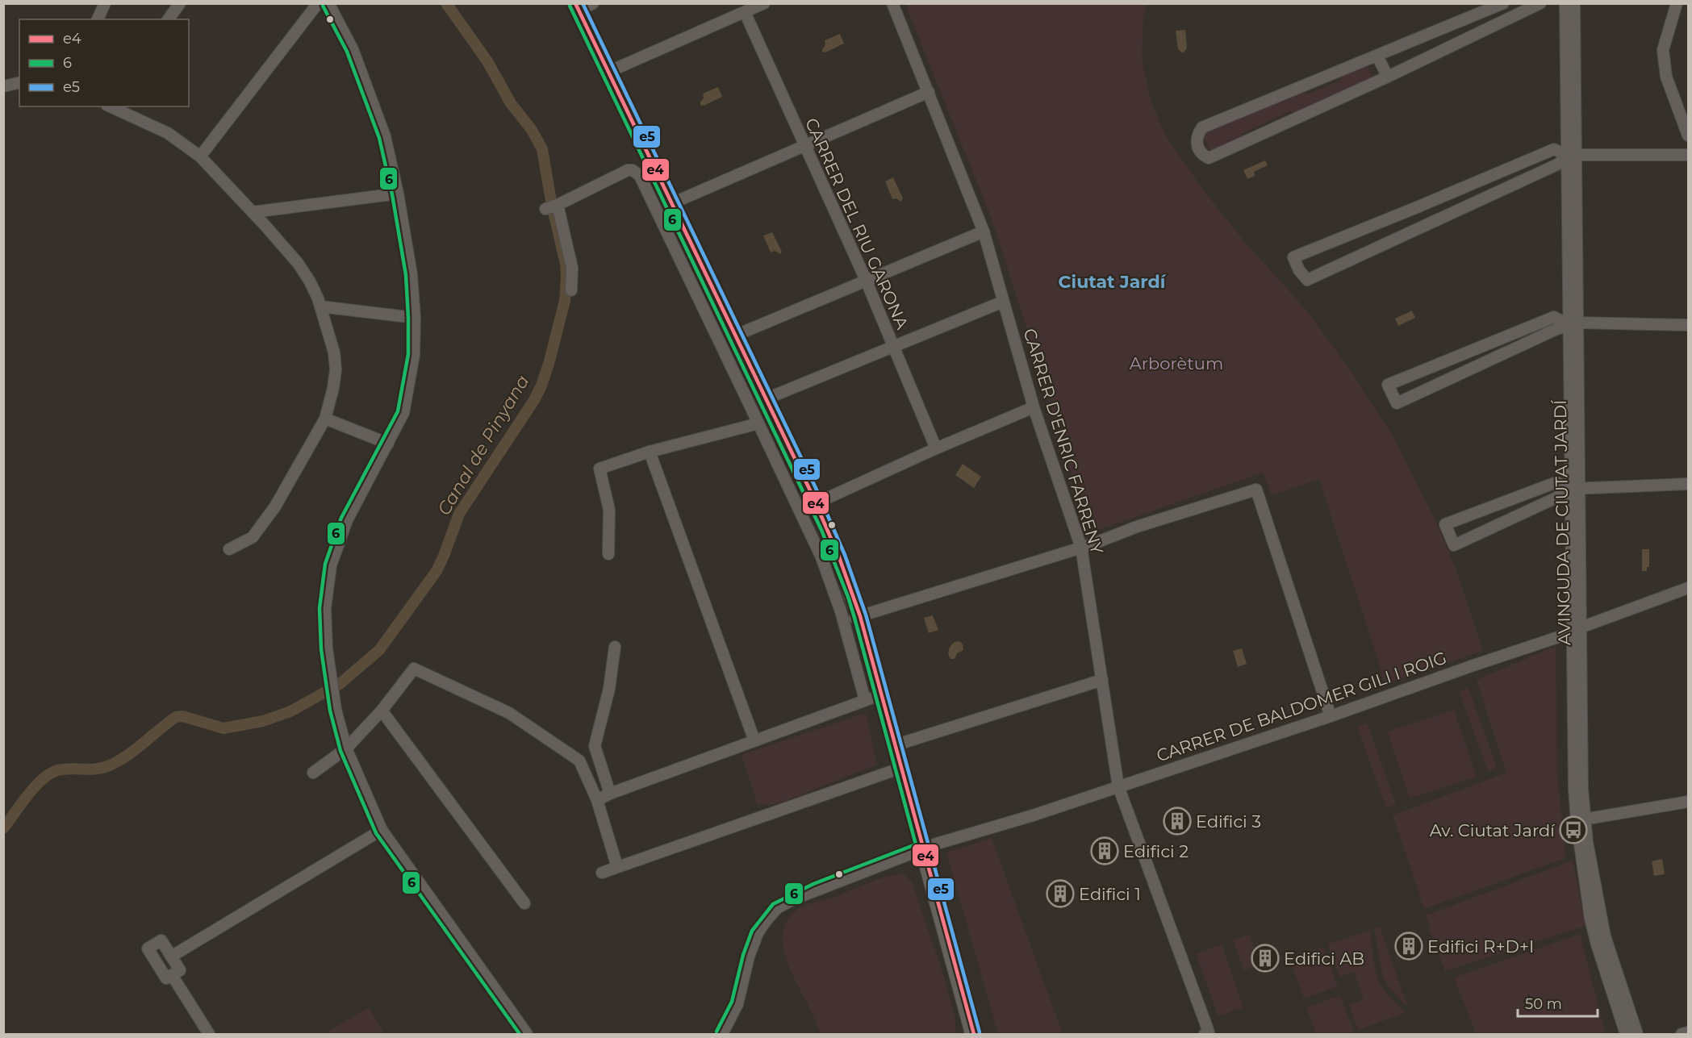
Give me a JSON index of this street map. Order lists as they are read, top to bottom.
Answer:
{
  "streets": {
    "street": [
      "CARRER DEL RIU GARONA",
      "CARRER D'ENRIC FARRENY",
      "AVINGUDA DE CIUTAT JARDÍ",
      "CARRER DE BALDOMER GILI I ROIG"
    ]
  },
  "crossings": [
    ["CARRER D'ENRIC FARRENY", "CARRER DE BALDOMER GILI I ROIG"],
    ["AVINGUDA DE CIUTAT JARDÍ", "CARRER DE BALDOMER GILI I ROIG"]
  ],
  "districts": ["Ciutat Jardí"],
  "water": ["Canal de Pinyana"],
  "parks": ["Arborètum"],
  "places": {
    "building": [
      "Edifici 3",
      "Edifici 2",
      "Edifici 1",
      "Edifici R+D+I",
      "Edifici AB"
    ],
    "bus stop": ["Av. Ciutat Jardí"]
  },
  "lines": ["transit line e4", "transit line e5", "transit line 6"],
  "legend": ["e4", "6", "e5"],
  "scale_bar": "50 m"
}
